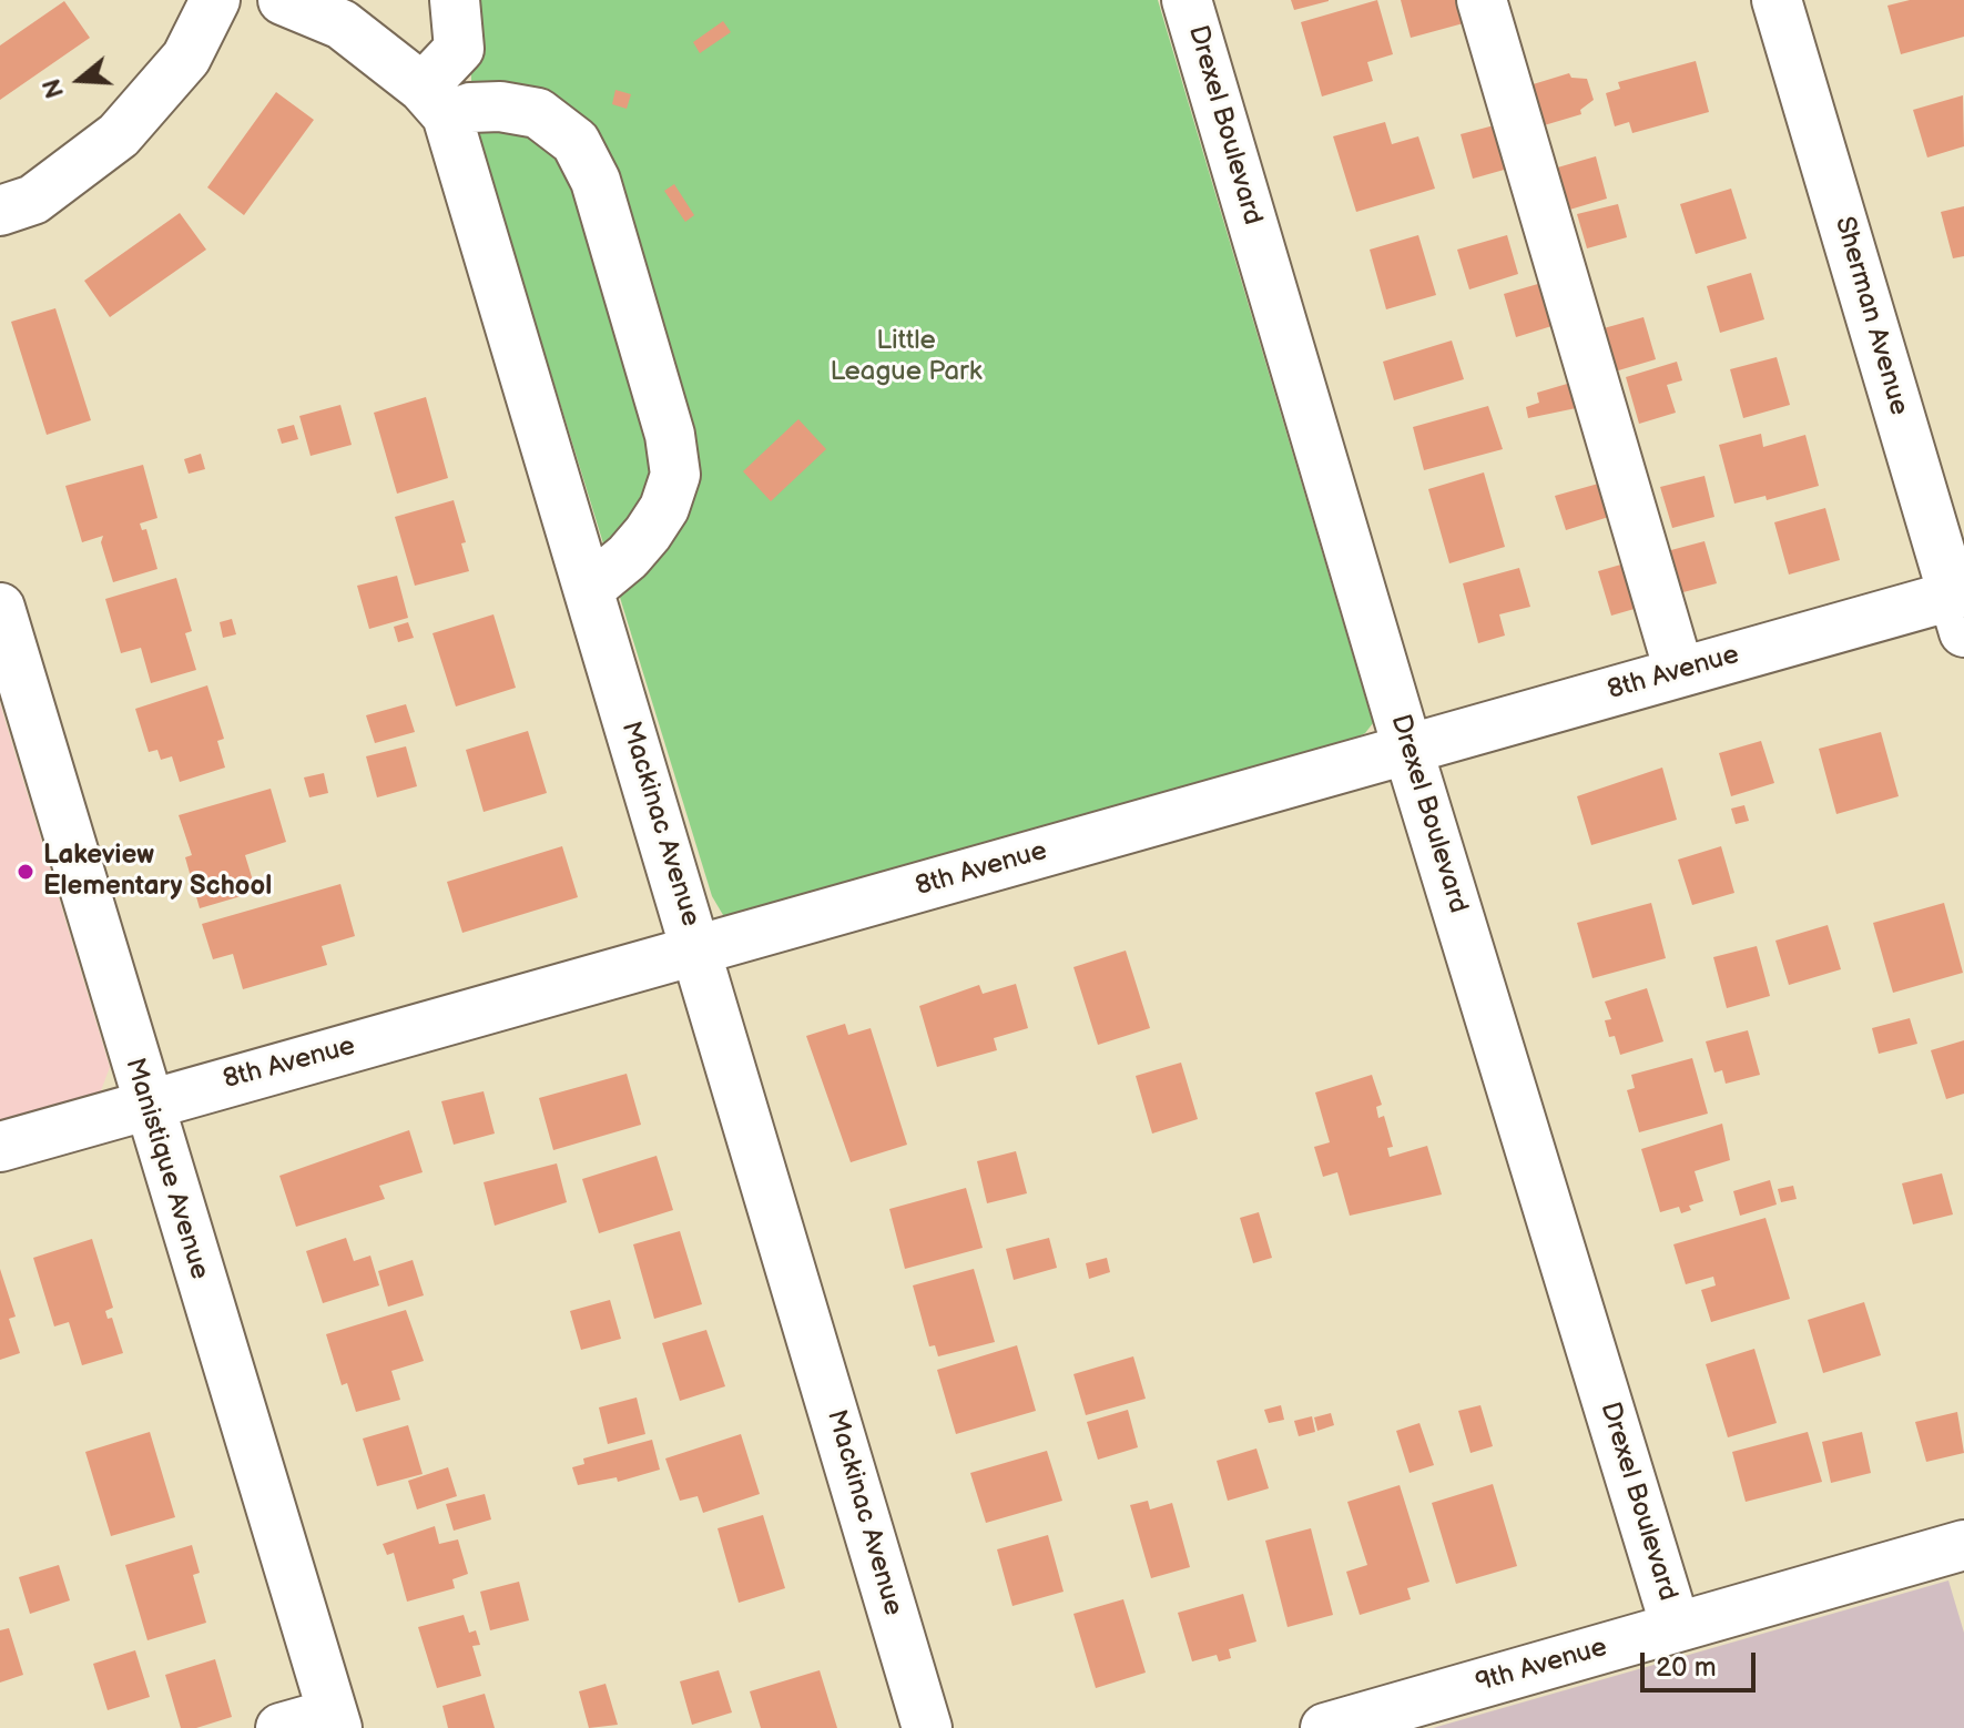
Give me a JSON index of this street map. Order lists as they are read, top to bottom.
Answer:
{
  "streets": {
    "street": [
      "Drexel Boulevard",
      "Sherman Avenue",
      "8th Avenue",
      "Mackinac Avenue",
      "Manistique Avenue",
      "9th Avenue"
    ]
  },
  "crossings": [
    ["Drexel Boulevard", "8th Avenue"],
    ["Drexel Boulevard", "9th Avenue"],
    ["Sherman Avenue", "8th Avenue"],
    ["8th Avenue", "Mackinac Avenue"],
    ["8th Avenue", "Manistique Avenue"]
  ],
  "parks": ["Little League Park"],
  "places": ["Lakeview Elementary School"],
  "scale_bar": "20 m",
  "north": "left"
}
